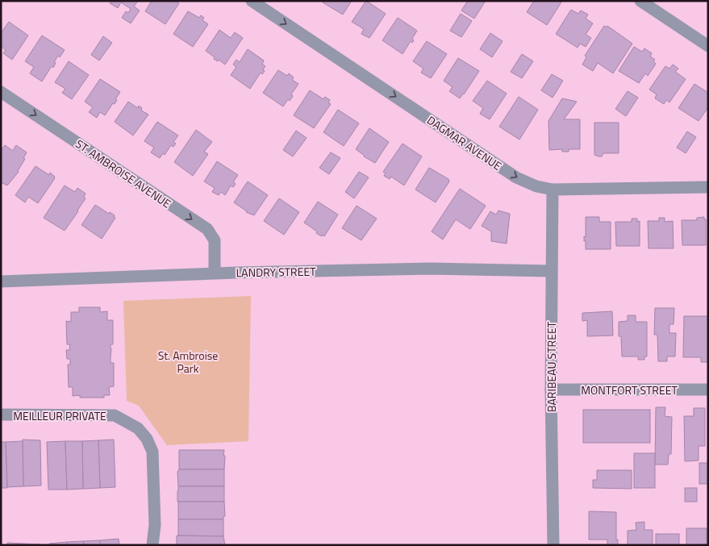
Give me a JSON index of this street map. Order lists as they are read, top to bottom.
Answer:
{
  "streets": {
    "street": [
      "DAGMAR AVENUE",
      "ST. AMBROISE AVENUE",
      "LANDRY STREET",
      "BARIBEAU STREET",
      "MONTFORT STREET",
      "MEILLEUR PRIVATE"
    ]
  },
  "crossings": [
    ["DAGMAR AVENUE", "BARIBEAU STREET"],
    ["ST. AMBROISE AVENUE", "LANDRY STREET"],
    ["LANDRY STREET", "BARIBEAU STREET"],
    ["BARIBEAU STREET", "MONTFORT STREET"]
  ],
  "one_way": ["DAGMAR AVENUE", "ST. AMBROISE AVENUE"],
  "parks": ["St. Ambroise Park"]
}
